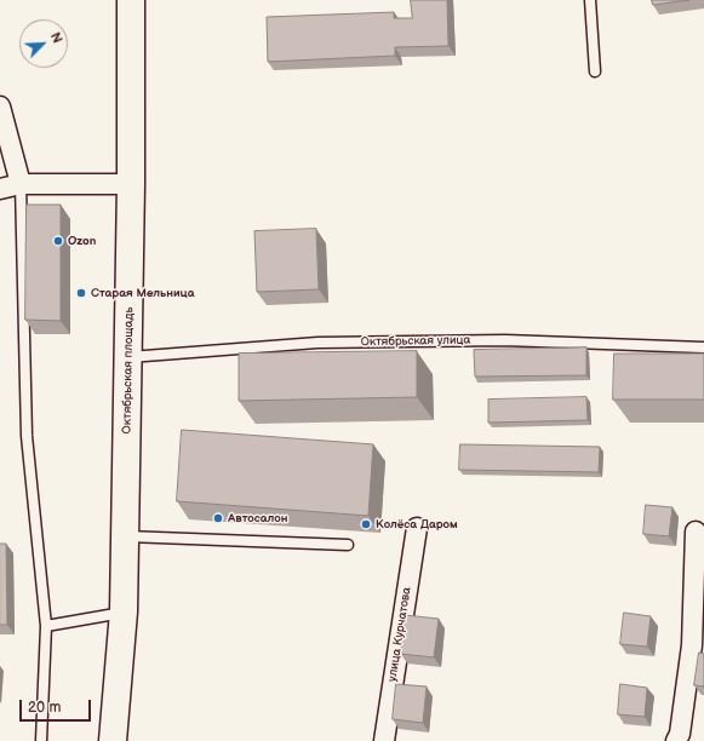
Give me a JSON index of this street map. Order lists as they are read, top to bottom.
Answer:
{
  "streets": {
    "main road": ["Октябрьская площадь"],
    "street": ["улица Курчатова"],
    "lane": ["Октябрьская улица"]
  },
  "crossings": [
    ["Октябрьская улица", "Октябрьская площадь"]
  ],
  "places": [
    "Ozon",
    "Старая Мельница",
    "Автосалон",
    "Колёса Даром"
  ],
  "scale_bar": "20 m",
  "north": "top right"
}
